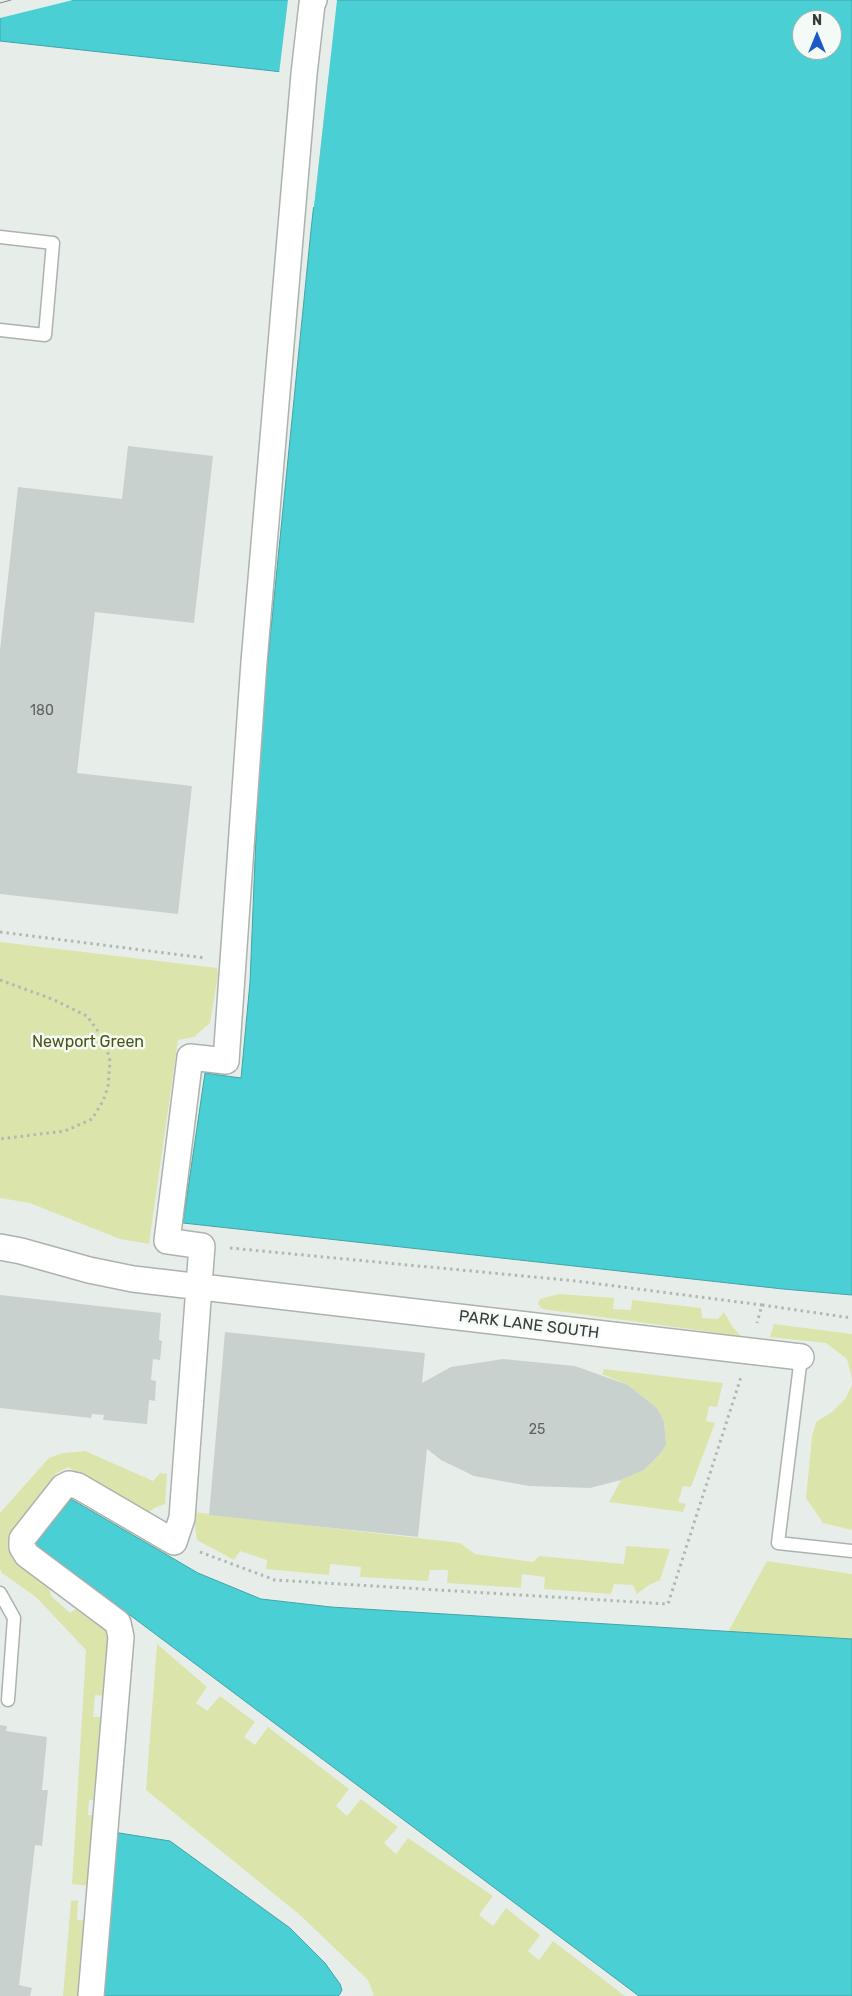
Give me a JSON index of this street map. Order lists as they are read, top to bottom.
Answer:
{
  "streets": {
    "street": ["PARK LANE SOUTH"]
  },
  "parks": ["Newport Green"],
  "house_numbers": ["180", "25"],
  "north": "top"
}
